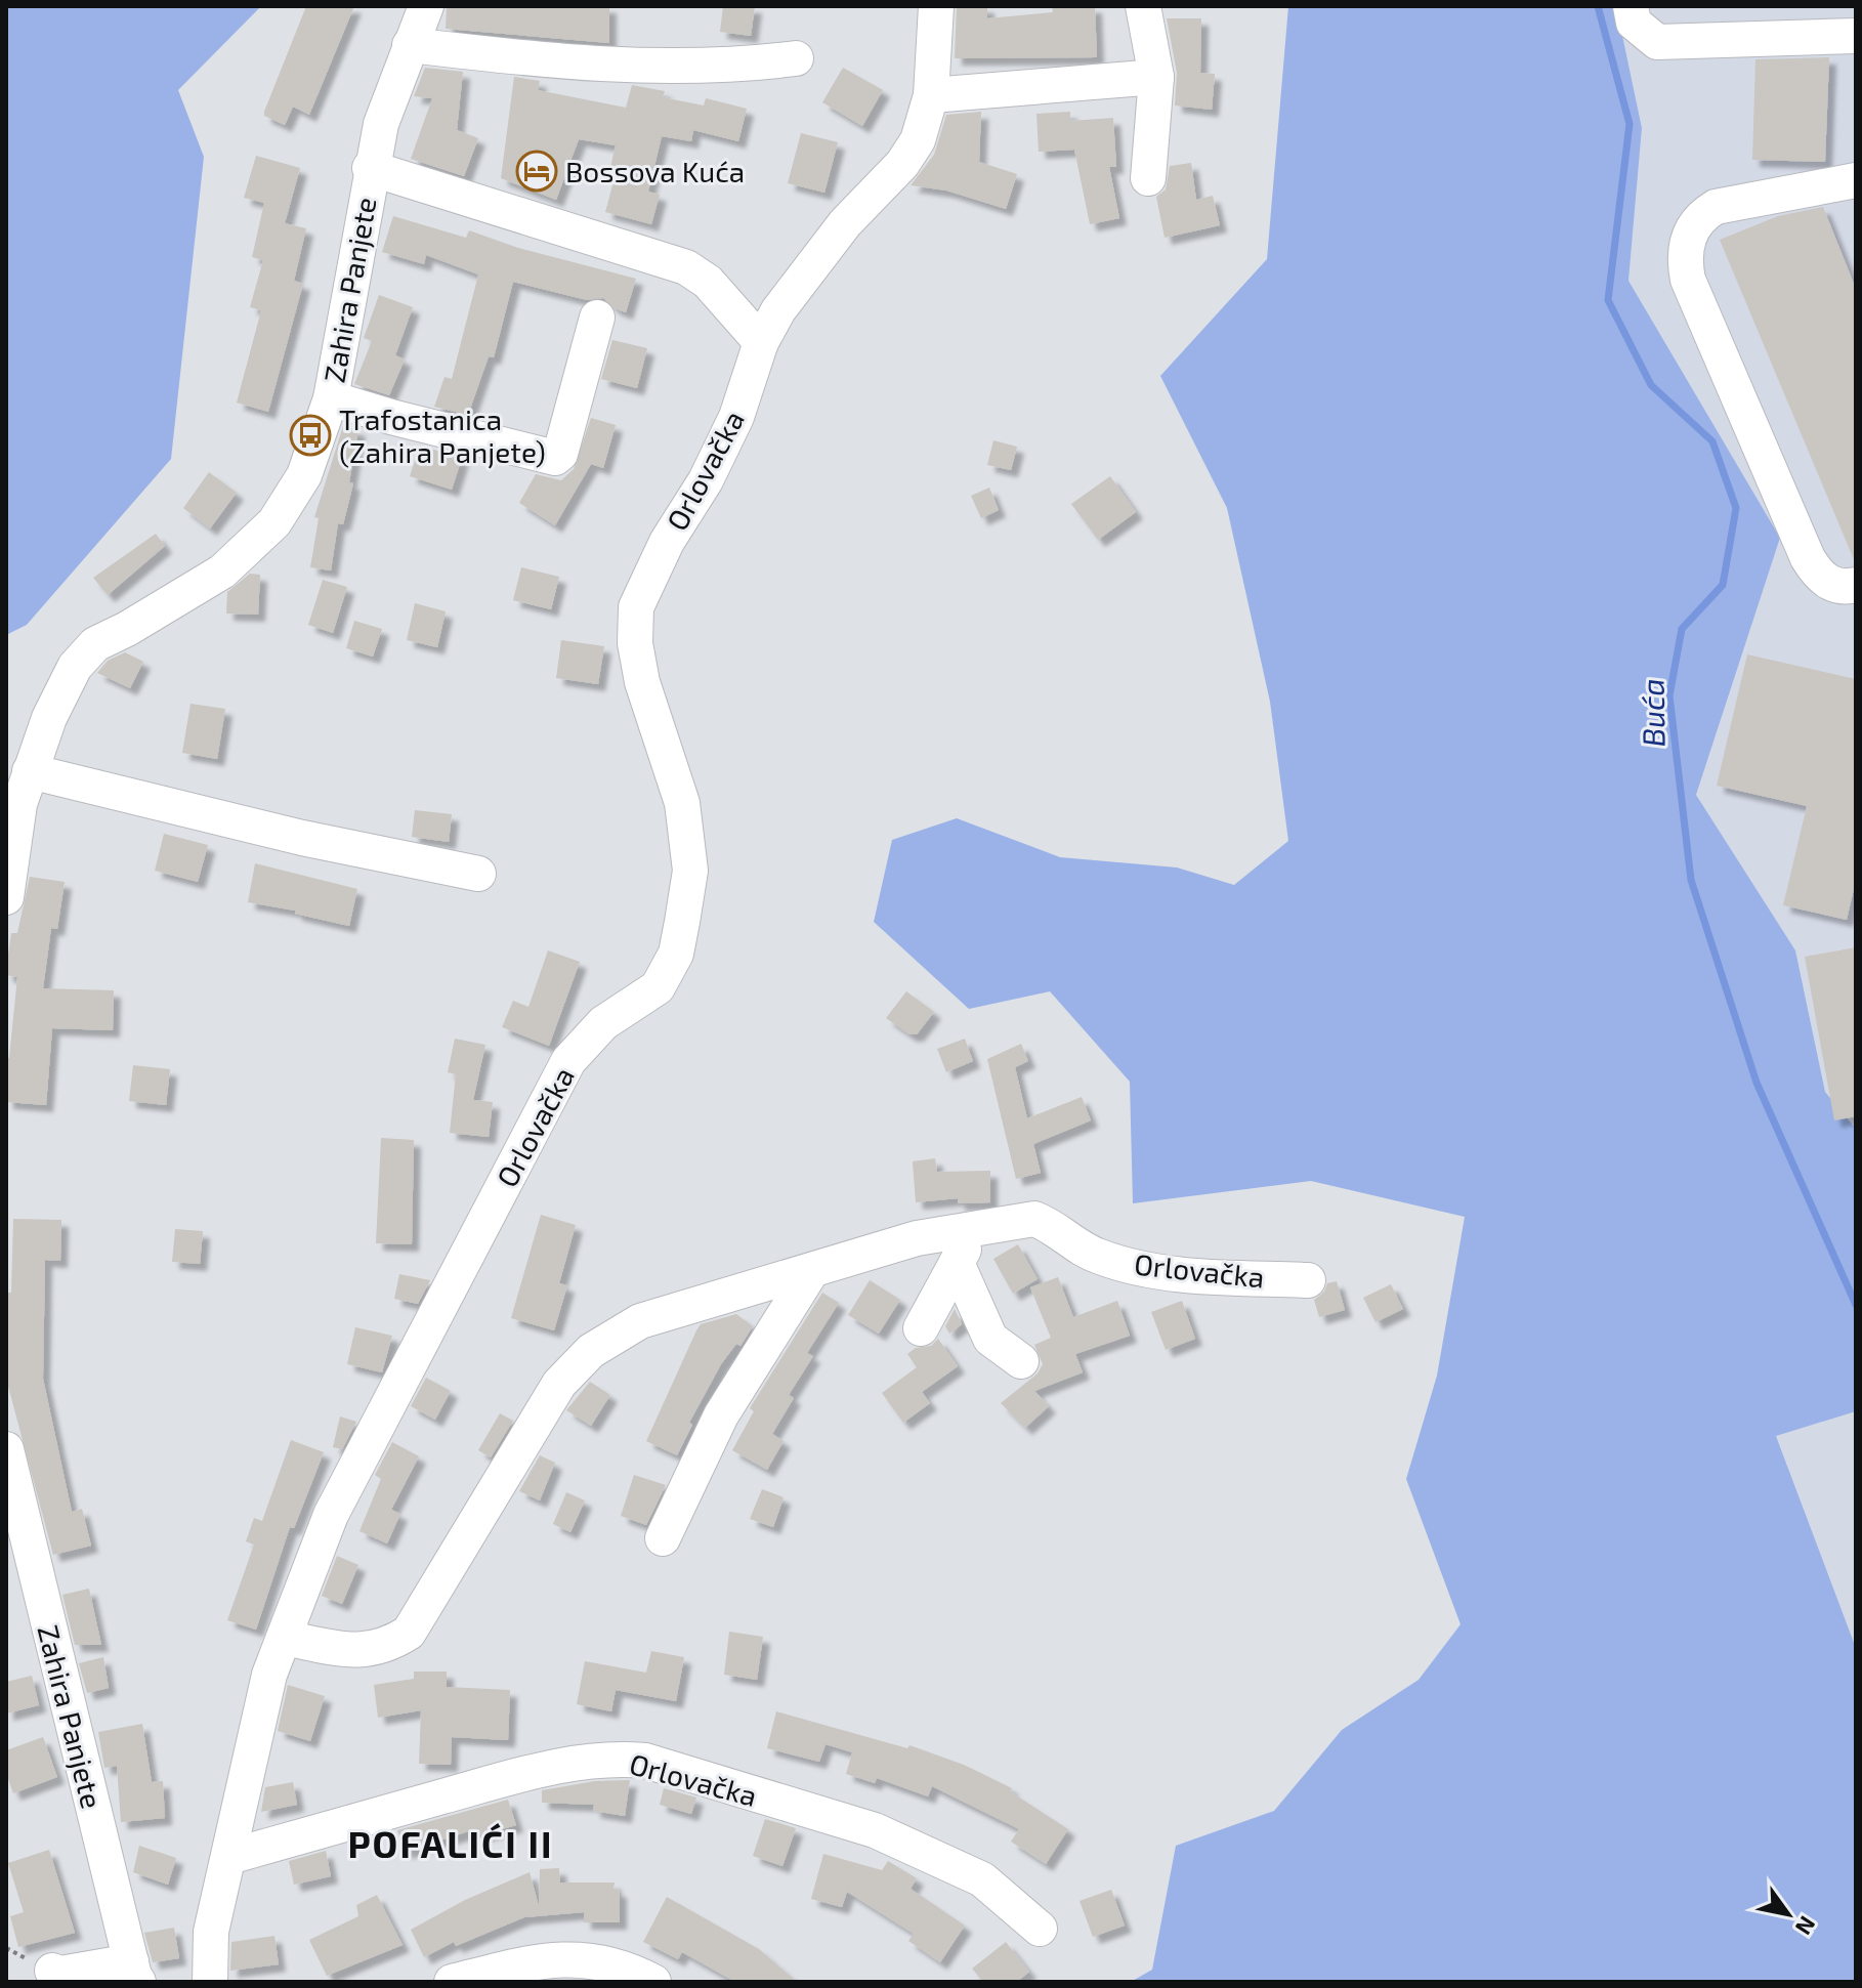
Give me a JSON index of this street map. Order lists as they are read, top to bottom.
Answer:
{
  "streets": {
    "street": ["Zahira Panjete", "Orlovačka"]
  },
  "districts": ["POFALIĆI II"],
  "water": ["Buća"],
  "places": {
    "hotel": ["Bossova Kuća"],
    "bus stop": ["Trafostanica (Zahira Panjete)"]
  },
  "north": "bottom right"
}
